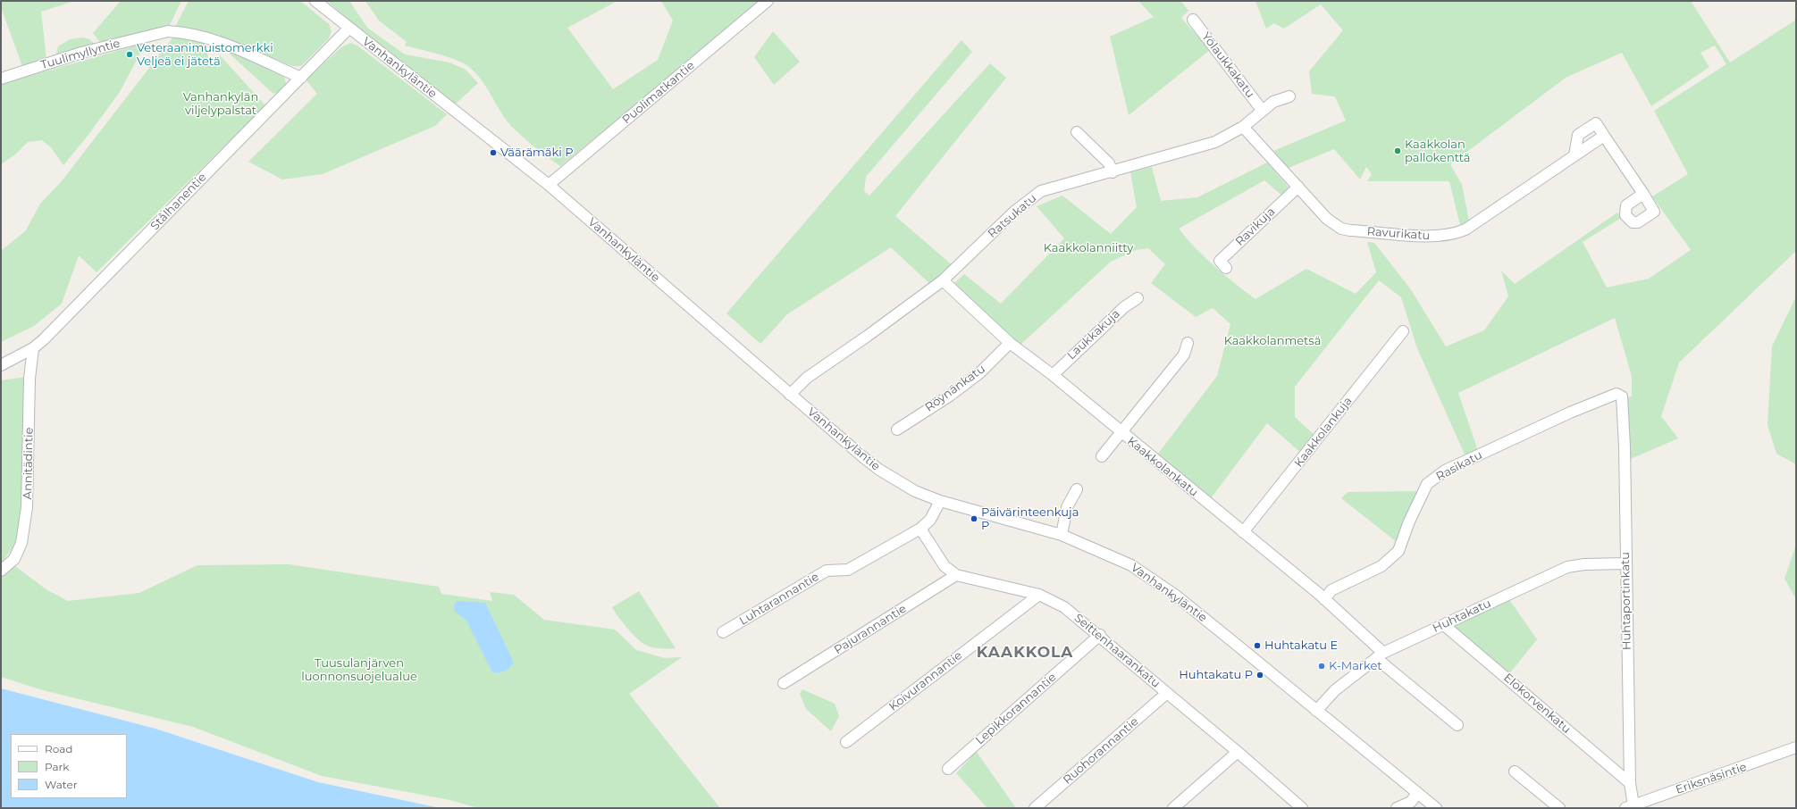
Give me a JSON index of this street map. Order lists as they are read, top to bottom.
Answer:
{
  "streets": {
    "street": [
      "Tuulimyllyntie",
      "Yölaukkakatu",
      "Vanhankyläntie",
      "Puolimatkantie",
      "Stålhanentie",
      "Ratsukatu",
      "Ravikuja",
      "Ravurikatu",
      "Laukkakuja",
      "Röynänkatu",
      "Kaakkolankuja",
      "Annitädintie",
      "Rasikatu",
      "Kaakkolankatu",
      "Luhtarannantie",
      "Huhtaportinkatu",
      "Huhtakatu",
      "Pajurannantie",
      "Seittenhaarankatu",
      "Koivurannantie",
      "Elokorvenkatu",
      "Lepikkorannantie",
      "Ruohorannantie",
      "Eriksnäsintie"
    ]
  },
  "crossings": [
    ["Tuulimyllyntie", "Stålhanentie"],
    ["Yölaukkakatu", "Ratsukatu"],
    ["Vanhankyläntie", "Puolimatkantie"],
    ["Vanhankyläntie", "Stålhanentie"],
    ["Vanhankyläntie", "Ratsukatu"],
    ["Vanhankyläntie", "Luhtarannantie"],
    ["Vanhankyläntie", "Huhtakatu"],
    ["Stålhanentie", "Annitädintie"],
    ["Ratsukatu", "Ravurikatu"],
    ["Ratsukatu", "Kaakkolankatu"],
    ["Ravikuja", "Ravurikatu"],
    ["Laukkakuja", "Kaakkolankatu"],
    ["Röynänkatu", "Kaakkolankatu"],
    ["Kaakkolankuja", "Kaakkolankatu"],
    ["Rasikatu", "Kaakkolankatu"],
    ["Rasikatu", "Huhtaportinkatu"],
    ["Kaakkolankatu", "Huhtakatu"],
    ["Luhtarannantie", "Seittenhaarankatu"],
    ["Huhtaportinkatu", "Huhtakatu"],
    ["Huhtaportinkatu", "Elokorvenkatu"],
    ["Huhtaportinkatu", "Eriksnäsintie"],
    ["Huhtakatu", "Elokorvenkatu"],
    ["Pajurannantie", "Seittenhaarankatu"],
    ["Seittenhaarankatu", "Koivurannantie"],
    ["Seittenhaarankatu", "Lepikkorannantie"],
    ["Seittenhaarankatu", "Ruohorannantie"]
  ],
  "districts": ["KAAKKOLA"],
  "parks": [
    "Vanhankylän viljelypalstat",
    "Kaakkolanniitty",
    "Kaakkolanmetsä",
    "Tuusulanjärven luonnonsuojelualue"
  ],
  "places": [
    "Veteraanimuistomerkki Veljeä ei jätetä",
    "Kaakkolan pallokenttä",
    "Väärämäki P",
    "Päivärinteenkuja P",
    "Huhtakatu E",
    "K-Market",
    "Huhtakatu P"
  ],
  "legend": ["Road", "Park", "Water"]
}
